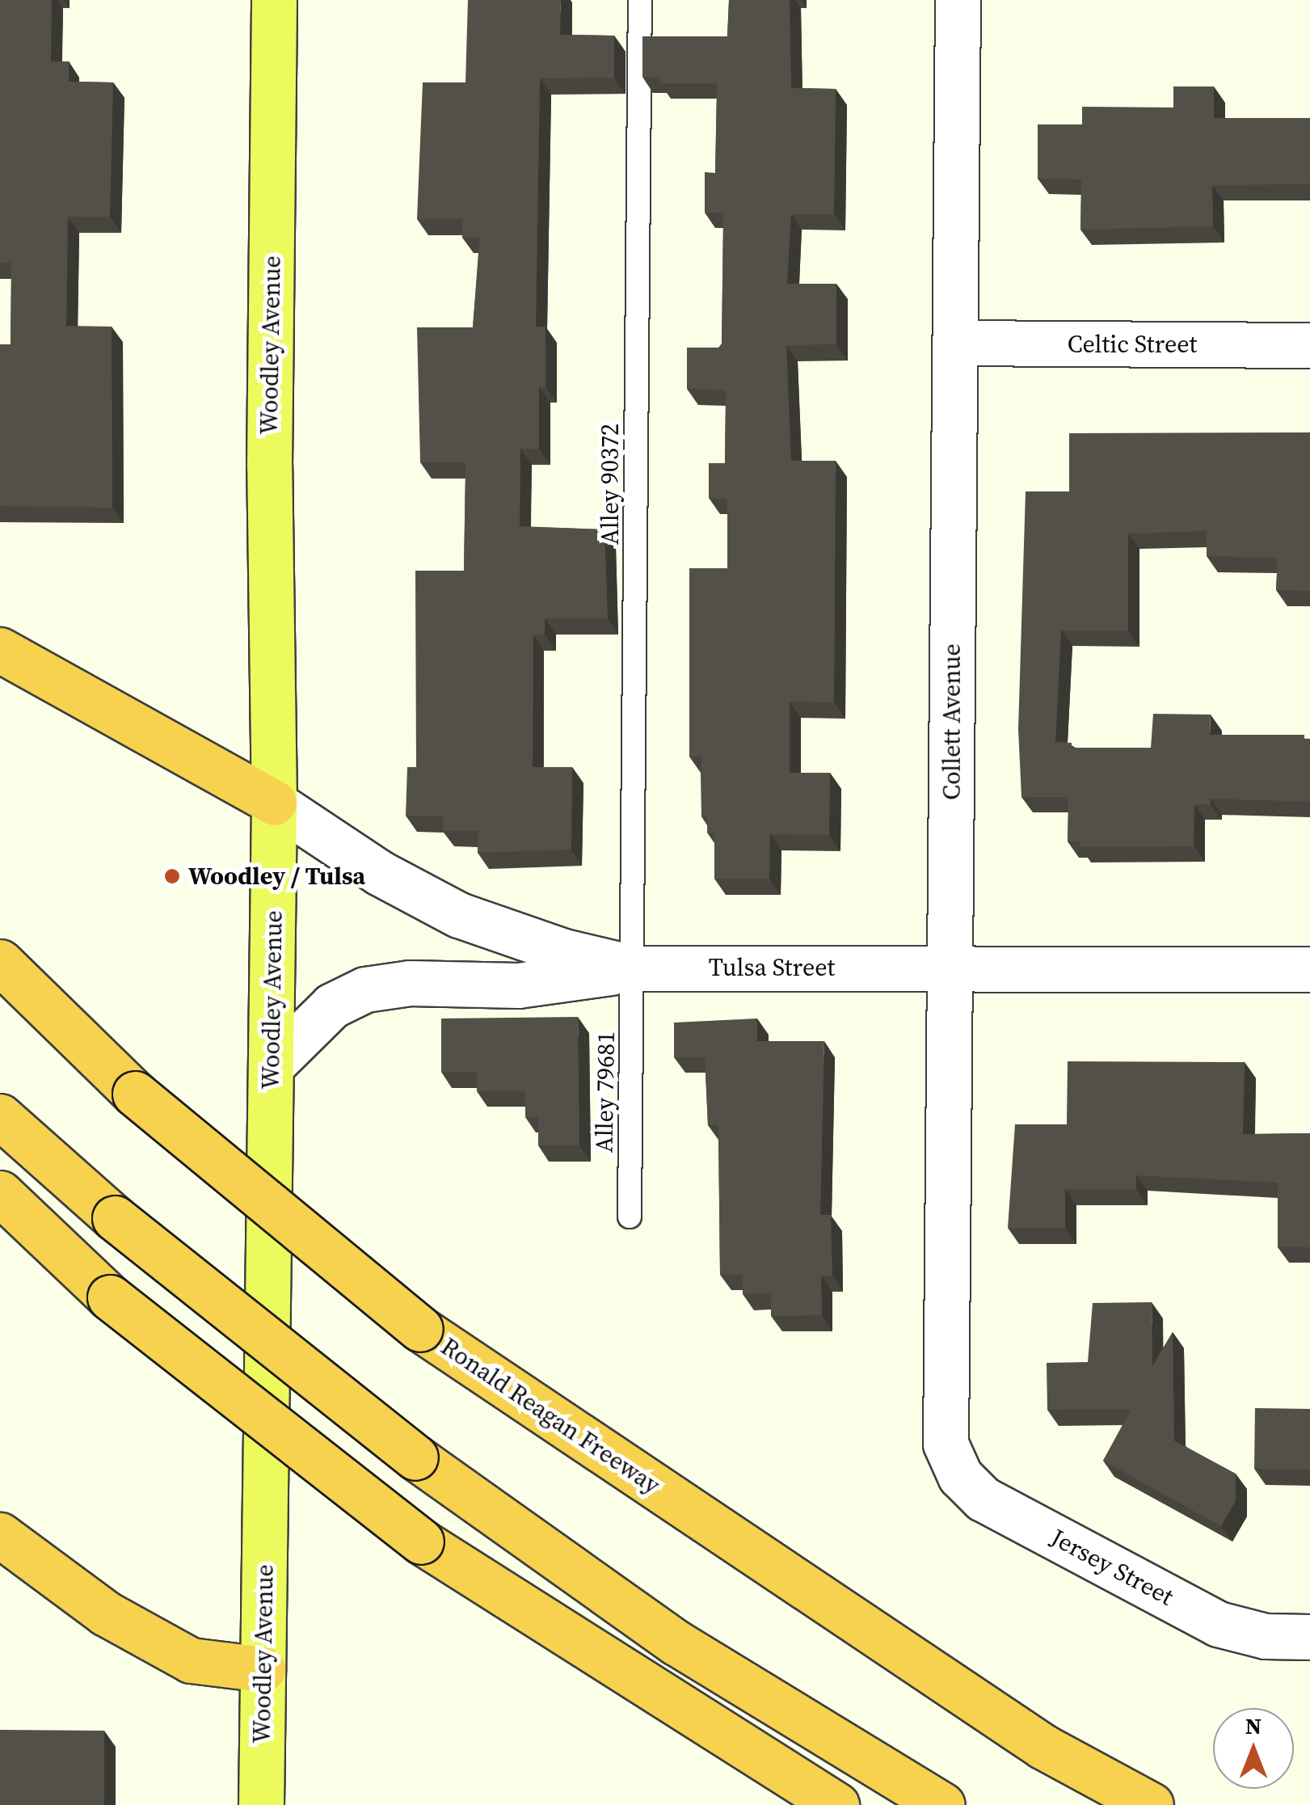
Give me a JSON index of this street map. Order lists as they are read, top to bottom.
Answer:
{
  "streets": {
    "highway": ["Ronald Reagan Freeway"],
    "main road": ["Woodley Avenue"],
    "street": [
      "Celtic Street",
      "Collett Avenue",
      "Tulsa Street",
      "Jersey Street"
    ],
    "lane": ["Alley 90372", "Alley 79681"]
  },
  "crossings": [
    ["Celtic Street", "Collett Avenue"],
    ["Woodley Avenue", "Tulsa Street"],
    ["Alley 90372", "Tulsa Street"],
    ["Alley 90372", "Alley 79681"],
    ["Collett Avenue", "Tulsa Street"],
    ["Collett Avenue", "Jersey Street"],
    ["Tulsa Street", "Alley 79681"]
  ],
  "places": ["Woodley / Tulsa"],
  "north": "top"
}
